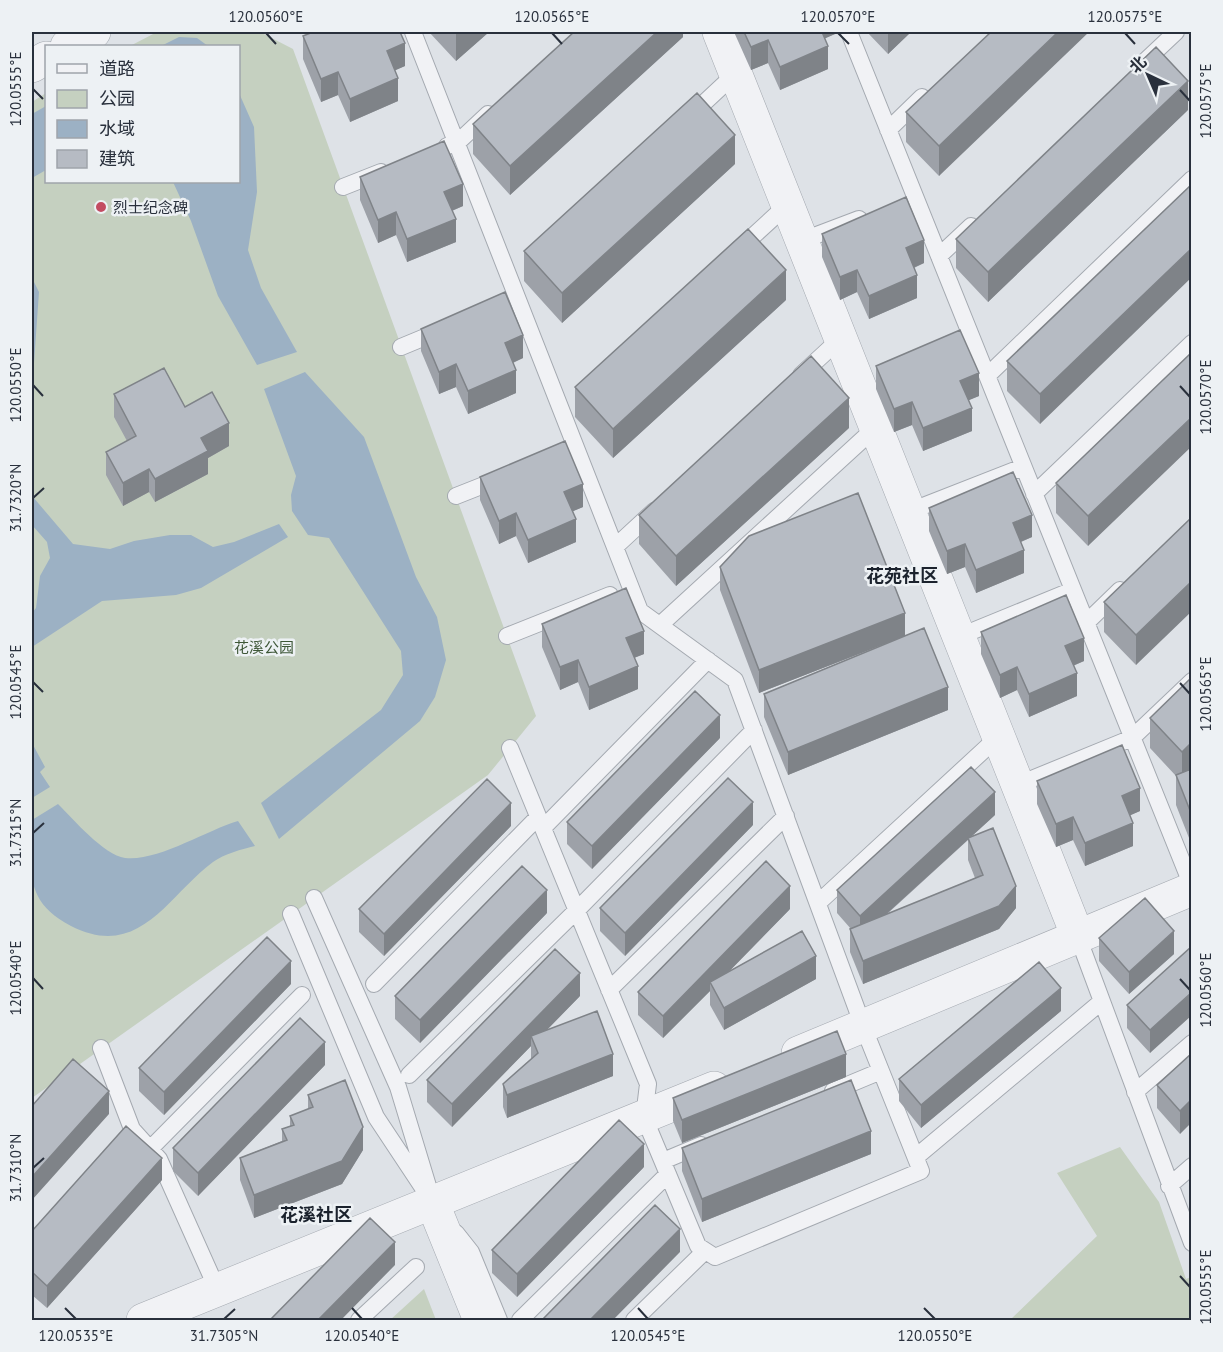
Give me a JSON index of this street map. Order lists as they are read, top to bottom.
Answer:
{
  "districts": ["花苑社区", "花溪社区"],
  "parks": ["花溪公园"],
  "places": ["烈士纪念碑"],
  "legend": [
    "道路",
    "公园",
    "水域",
    "建筑"
  ],
  "north": "top left",
  "coordinates": [
    "120.0560°E",
    "120.0565°E",
    "120.0570°E",
    "120.0575°E",
    "120.0555°E",
    "120.0550°E",
    "31.7320°N",
    "120.0545°E",
    "31.7315°N",
    "120.0540°E",
    "31.7310°N",
    "120.0535°E",
    "31.7305°N"
  ]
}
